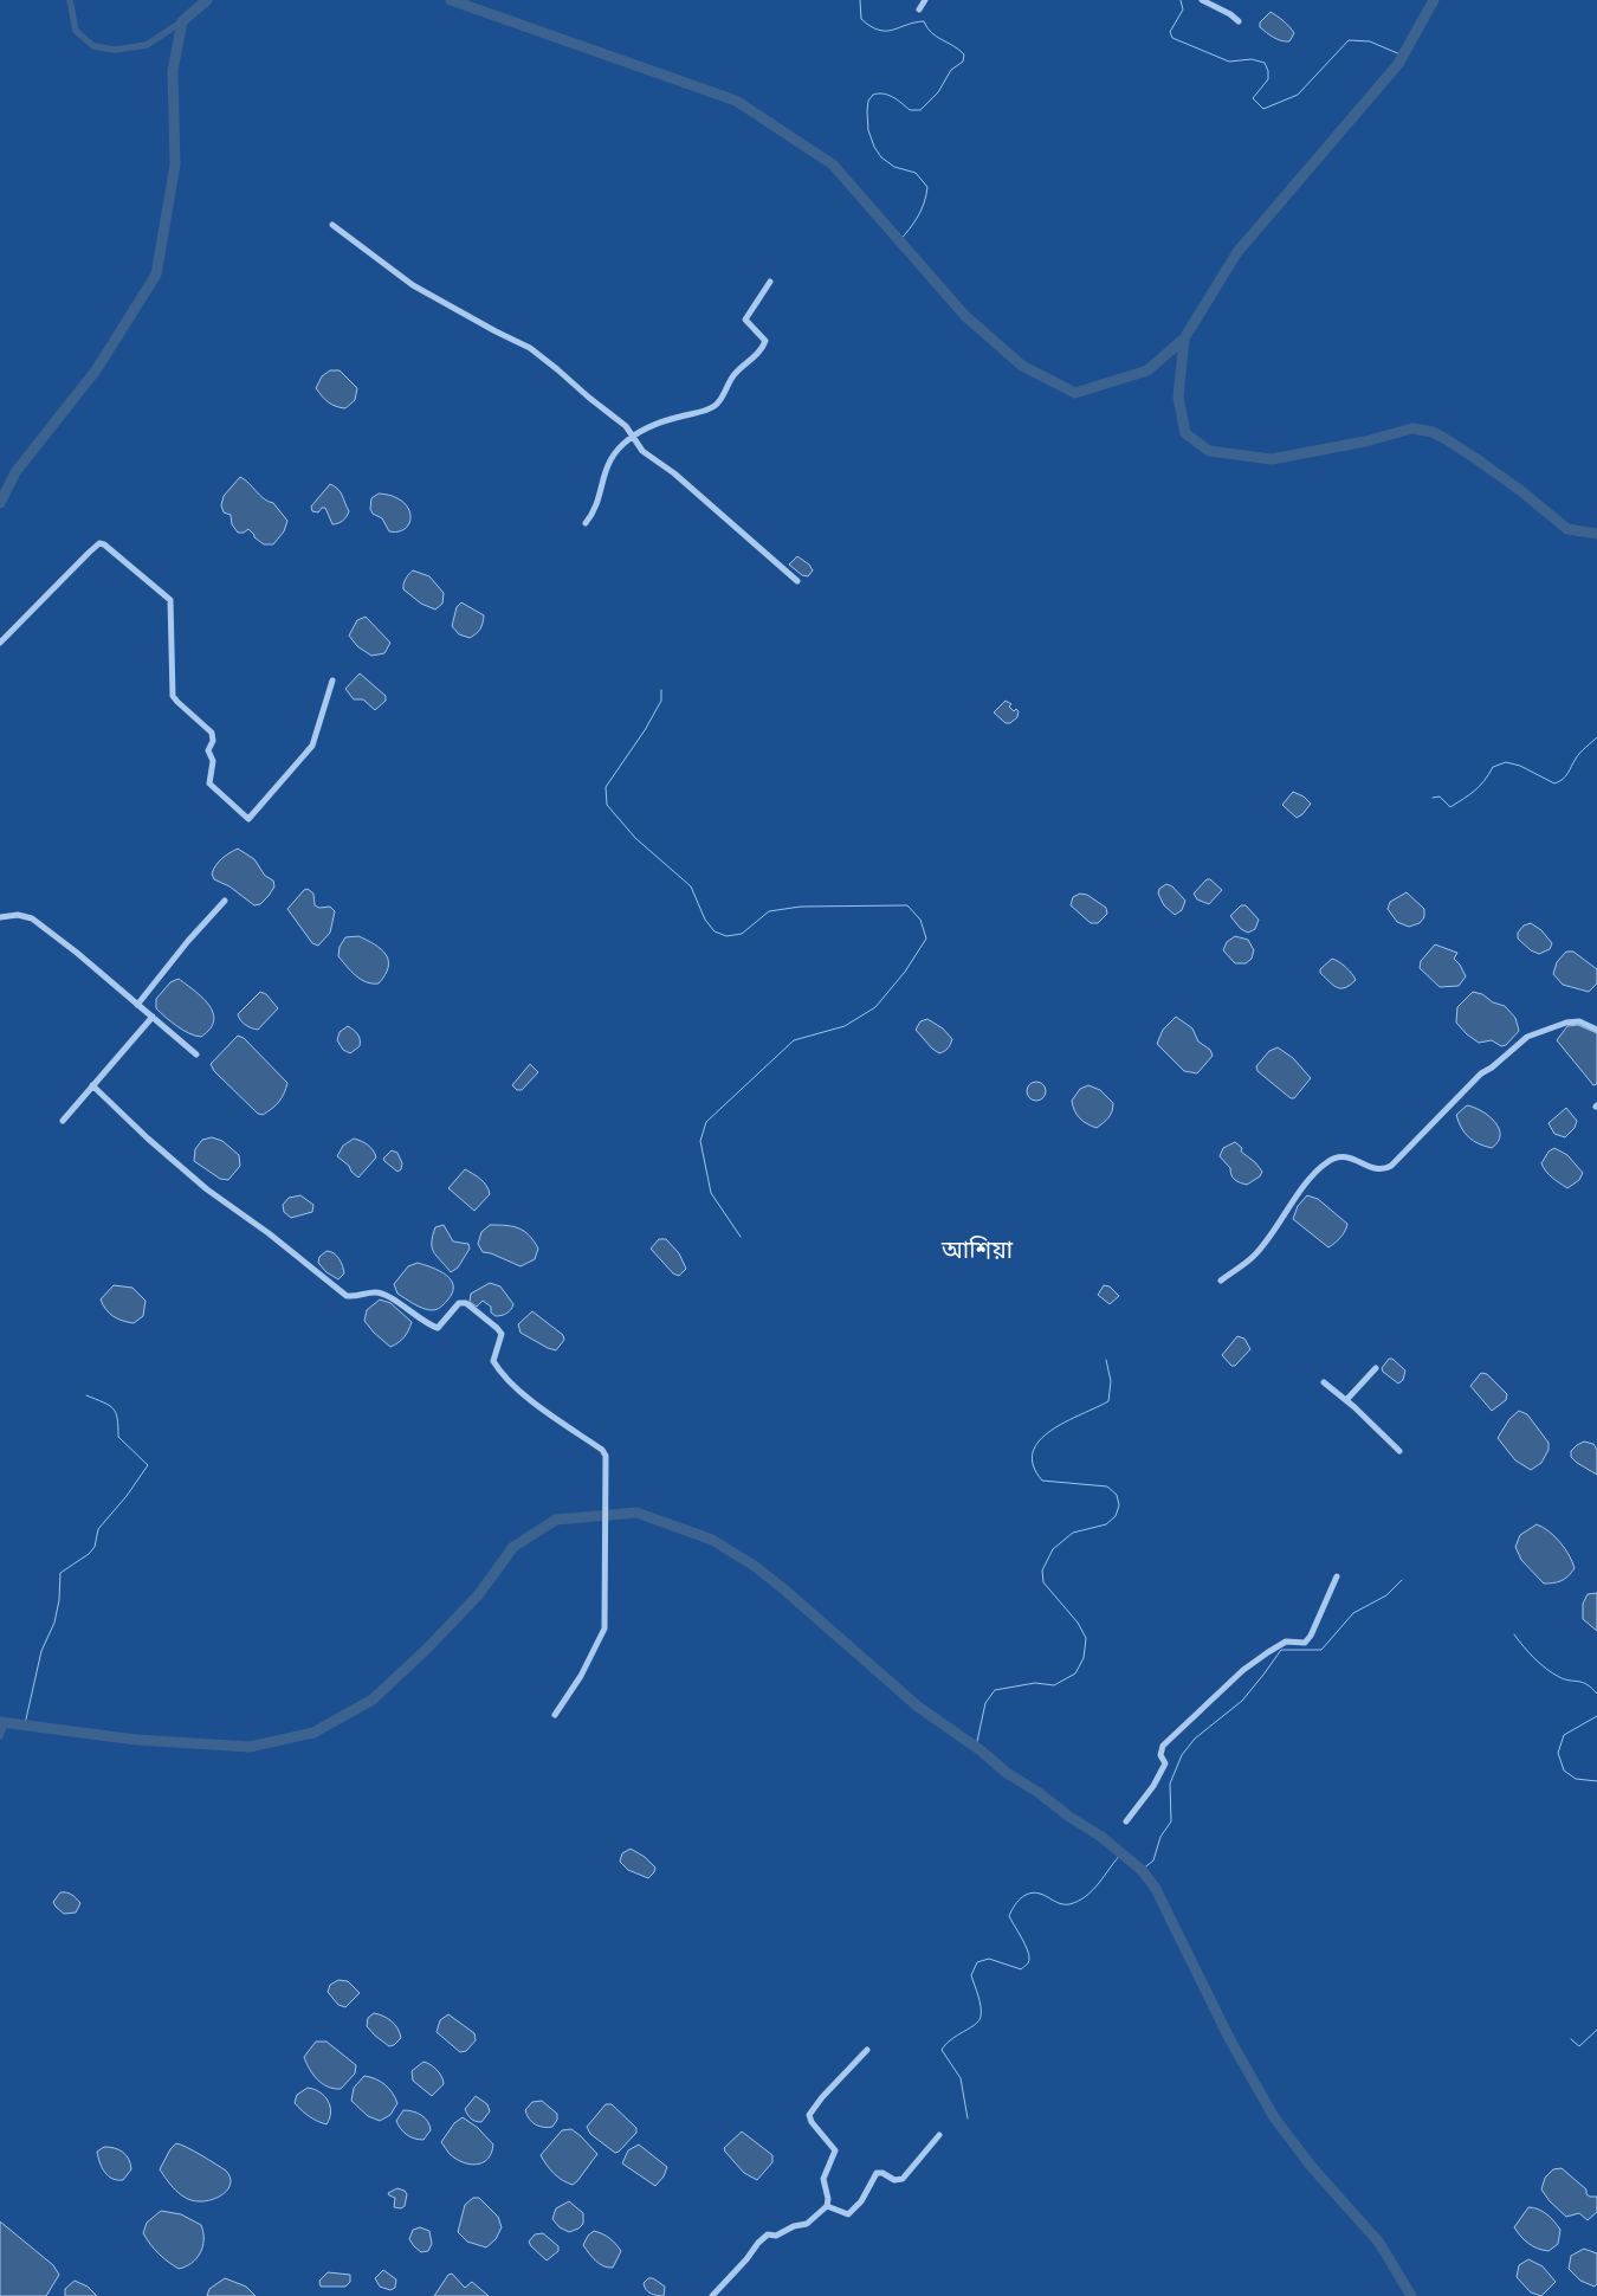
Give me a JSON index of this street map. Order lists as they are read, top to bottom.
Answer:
{
  "districts": ["আশিয়া"]
}
